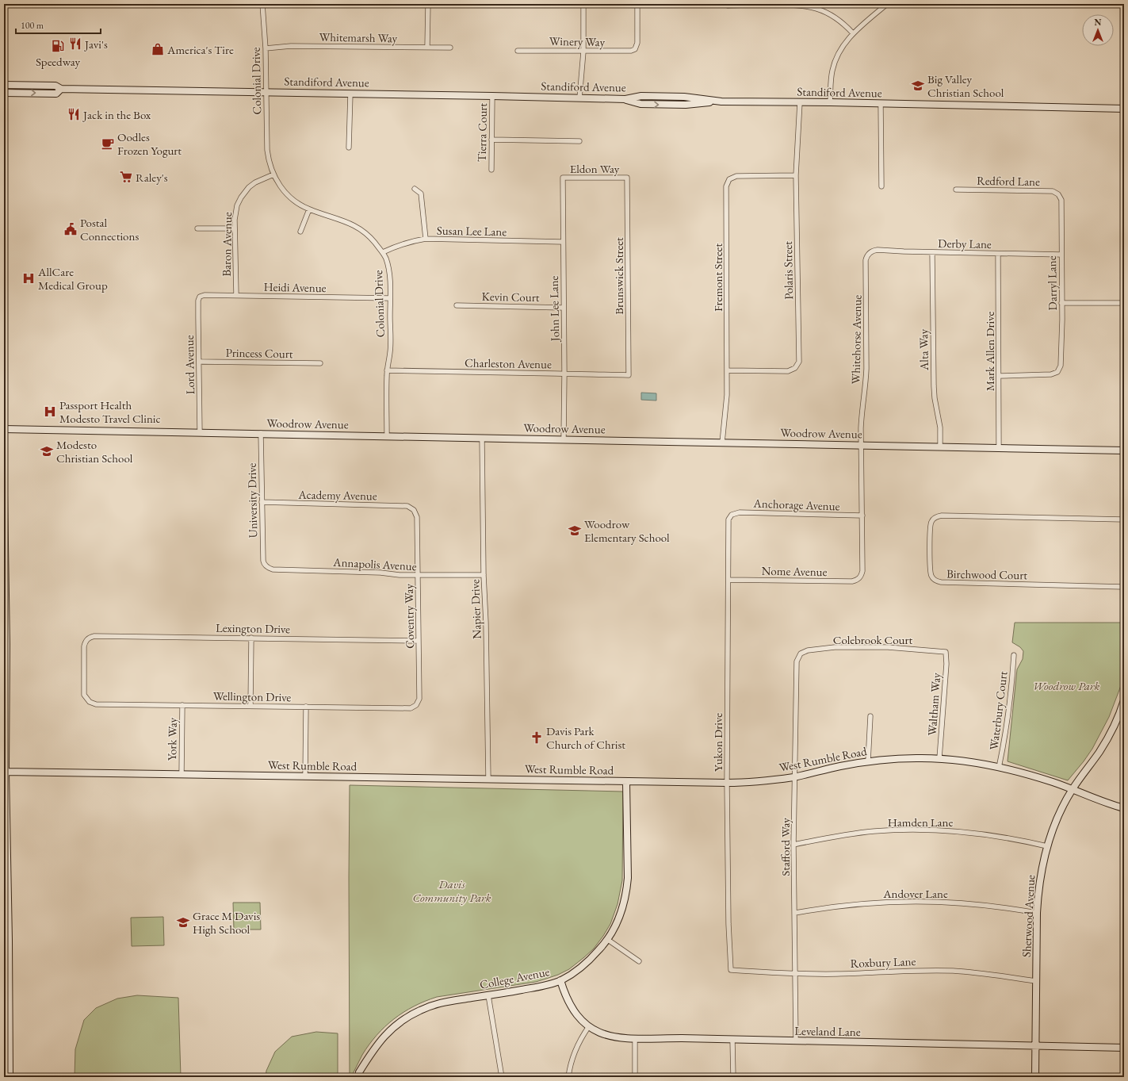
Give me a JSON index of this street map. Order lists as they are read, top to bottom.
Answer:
{
  "streets": {
    "street": [
      "Whitemarsh Way",
      "Winery Way",
      "Colonial Drive",
      "Standiford Avenue",
      "Tierra Court",
      "Eldon Way",
      "Redford Lane",
      "Susan Lee Lane",
      "Derby Lane",
      "Baron Avenue",
      "Polaris Street",
      "Brunswick Street",
      "Fremont Street",
      "Darryl Lane",
      "Heidi Avenue",
      "Kevin Court",
      "John Lee Lane",
      "Whitehorse Avenue",
      "Alta Way",
      "Mark Allen Drive",
      "Princess Court",
      "Charleston Avenue",
      "Lord Avenue",
      "Woodrow Avenue",
      "Academy Avenue",
      "University Drive",
      "Anchorage Avenue",
      "Annapolis Avenue",
      "Nome Avenue",
      "Birchwood Court",
      "Napier Drive",
      "Coventry Way",
      "Lexington Drive",
      "Colebrook Court",
      "Wellington Drive",
      "Waltham Way",
      "Waterbury Court",
      "York Way",
      "Yukon Drive",
      "West Rumble Road",
      "Hamden Lane",
      "Stafford Way",
      "Andover Lane",
      "Sherwood Avenue",
      "Roxbury Lane",
      "College Avenue",
      "Leveland Lane"
    ]
  },
  "crossings": [
    ["Whitemarsh Way", "Colonial Drive"],
    ["Colonial Drive", "Standiford Avenue"],
    ["Colonial Drive", "Susan Lee Lane"],
    ["Colonial Drive", "Baron Avenue"],
    ["Colonial Drive", "Heidi Avenue"],
    ["Colonial Drive", "Charleston Avenue"],
    ["Colonial Drive", "Woodrow Avenue"],
    ["Standiford Avenue", "Tierra Court"],
    ["Standiford Avenue", "Polaris Street"],
    ["Eldon Way", "Brunswick Street"],
    ["Eldon Way", "John Lee Lane"],
    ["Redford Lane", "Darryl Lane"],
    ["Susan Lee Lane", "John Lee Lane"],
    ["Derby Lane", "Darryl Lane"],
    ["Derby Lane", "Whitehorse Avenue"],
    ["Derby Lane", "Alta Way"],
    ["Derby Lane", "Mark Allen Drive"],
    ["Baron Avenue", "Heidi Avenue"],
    ["Polaris Street", "Fremont Street"],
    ["Brunswick Street", "Charleston Avenue"],
    ["Fremont Street", "Woodrow Avenue"],
    ["Darryl Lane", "Mark Allen Drive"],
    ["Heidi Avenue", "Lord Avenue"],
    ["Kevin Court", "John Lee Lane"],
    ["John Lee Lane", "Charleston Avenue"],
    ["John Lee Lane", "Woodrow Avenue"],
    ["Whitehorse Avenue", "Woodrow Avenue"],
    ["Whitehorse Avenue", "Anchorage Avenue"],
    ["Whitehorse Avenue", "Nome Avenue"],
    ["Alta Way", "Woodrow Avenue"],
    ["Mark Allen Drive", "Woodrow Avenue"],
    ["Princess Court", "Lord Avenue"],
    ["Lord Avenue", "Woodrow Avenue"],
    ["Woodrow Avenue", "University Drive"],
    ["Woodrow Avenue", "Napier Drive"],
    ["Academy Avenue", "University Drive"],
    ["Academy Avenue", "Coventry Way"],
    ["University Drive", "Annapolis Avenue"],
    ["Anchorage Avenue", "Yukon Drive"],
    ["Annapolis Avenue", "Napier Drive"],
    ["Annapolis Avenue", "Coventry Way"],
    ["Nome Avenue", "Yukon Drive"],
    ["Napier Drive", "West Rumble Road"],
    ["Coventry Way", "Lexington Drive"],
    ["Coventry Way", "Wellington Drive"],
    ["Lexington Drive", "Wellington Drive"],
    ["Colebrook Court", "Waltham Way"],
    ["Colebrook Court", "Stafford Way"],
    ["Wellington Drive", "York Way"],
    ["Waltham Way", "West Rumble Road"],
    ["Waterbury Court", "West Rumble Road"],
    ["York Way", "West Rumble Road"],
    ["Yukon Drive", "West Rumble Road"],
    ["Yukon Drive", "Roxbury Lane"],
    ["West Rumble Road", "Stafford Way"],
    ["West Rumble Road", "Sherwood Avenue"],
    ["West Rumble Road", "College Avenue"],
    ["Hamden Lane", "Stafford Way"],
    ["Hamden Lane", "Sherwood Avenue"],
    ["Stafford Way", "Andover Lane"],
    ["Stafford Way", "Roxbury Lane"],
    ["Stafford Way", "Leveland Lane"],
    ["Andover Lane", "Sherwood Avenue"],
    ["Sherwood Avenue", "Roxbury Lane"],
    ["Sherwood Avenue", "Leveland Lane"],
    ["College Avenue", "Leveland Lane"]
  ],
  "parks": ["Woodrow Park", "Davis Community Park"],
  "places": {
    "restaurant": ["Javi's", "Jack in the Box"],
    "fuel station": ["Speedway"],
    "shop": ["America's Tire"],
    "school or university": [
      "Big Valley Christian School",
      "Modesto Christian School",
      "Woodrow Elementary School",
      "Grace M Davis High School"
    ],
    "cafe": ["Oodles Frozen Yogurt"],
    "supermarket": ["Raley's"],
    "public building": ["Postal Connections"],
    "hospital": ["AllCare Medical Group", "Passport Health Modesto Travel Clinic"],
    "church": ["Davis Park Church of Christ"]
  },
  "scale_bar": "100 m",
  "north": "top"
}
